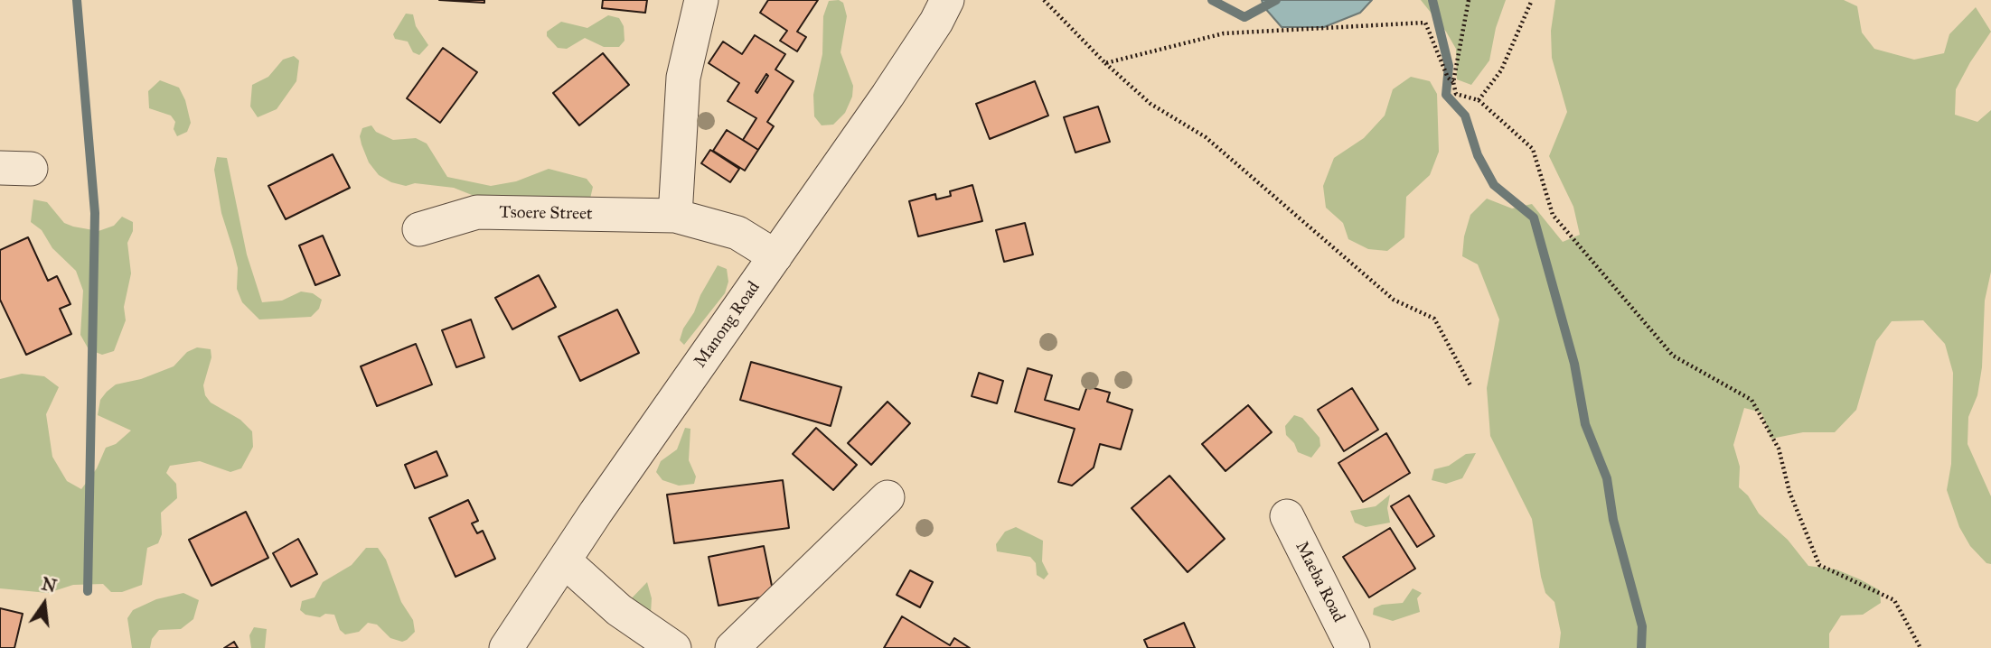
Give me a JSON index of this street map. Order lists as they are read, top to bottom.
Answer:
{
  "streets": {
    "street": ["Tsoere Street", "Manong Road", "Maeba Road"]
  },
  "crossings": [
    ["Tsoere Street", "Manong Road"]
  ],
  "north": "top"
}
